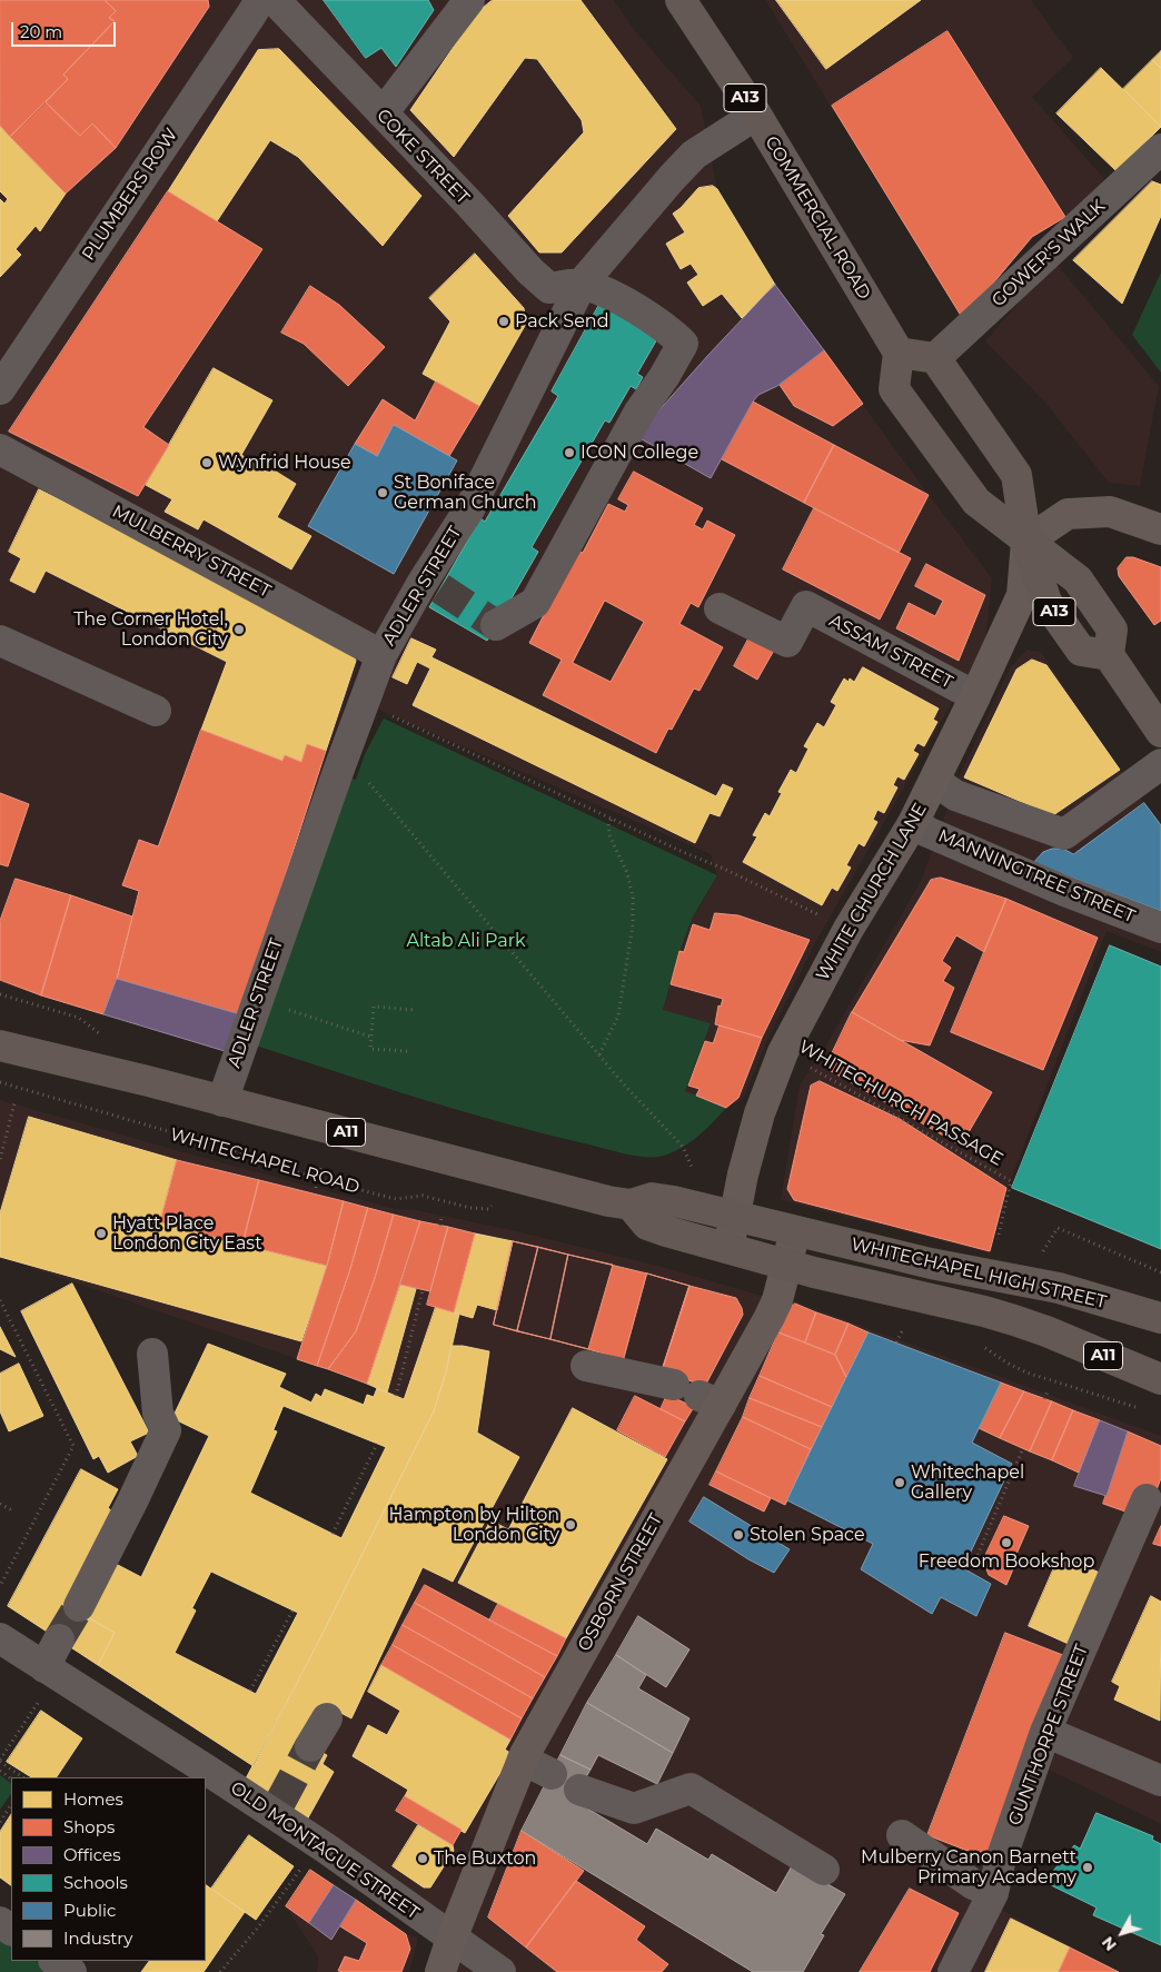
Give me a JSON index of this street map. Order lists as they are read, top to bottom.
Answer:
{
  "streets": {
    "highway": [
      "A13",
      "COMMERCIAL ROAD",
      "A11",
      "WHITECHAPEL HIGH STREET"
    ],
    "main road": ["WHITE CHURCH LANE", "OSBORN STREET"],
    "street": [
      "COKE STREET",
      "PLUMBERS ROW",
      "GOWER'S WALK",
      "MULBERRY STREET",
      "ADLER STREET",
      "ASSAM STREET",
      "MANNINGTREE STREET",
      "GUNTHORPE STREET",
      "OLD MONTAGUE STREET"
    ],
    "path": ["WHITECHURCH PASSAGE", "WHITECHAPEL ROAD"]
  },
  "crossings": [
    ["A13", "COMMERCIAL ROAD"],
    ["A13", "WHITE CHURCH LANE"],
    ["COKE STREET", "ADLER STREET"],
    ["COMMERCIAL ROAD", "ADLER STREET"],
    ["MULBERRY STREET", "ADLER STREET"],
    ["ADLER STREET", "A11"],
    ["ASSAM STREET", "WHITE CHURCH LANE"],
    ["MANNINGTREE STREET", "WHITE CHURCH LANE"],
    ["WHITE CHURCH LANE", "WHITECHURCH PASSAGE"],
    ["WHITE CHURCH LANE", "A11"],
    ["A11", "WHITECHAPEL ROAD"],
    ["A11", "WHITECHAPEL HIGH STREET"],
    ["A11", "OSBORN STREET"],
    ["WHITECHAPEL HIGH STREET", "OSBORN STREET"],
    ["OSBORN STREET", "OLD MONTAGUE STREET"]
  ],
  "parks": ["Altab Ali Park"],
  "places": [
    "Pack Send",
    "ICON College",
    "Wynfrid House",
    "St Boniface German Church",
    "The Corner Hotel, London City",
    "Hyatt Place London City East",
    "Whitechapel Gallery",
    "Hampton by Hilton London City",
    "Stolen Space",
    "Freedom Bookshop",
    "The Buxton",
    "Mulberry Canon Barnett Primary Academy"
  ],
  "legend": [
    "Homes",
    "Shops",
    "Offices",
    "Schools",
    "Public",
    "Industry"
  ],
  "scale_bar": "20 m",
  "north": "bottom left"
}
